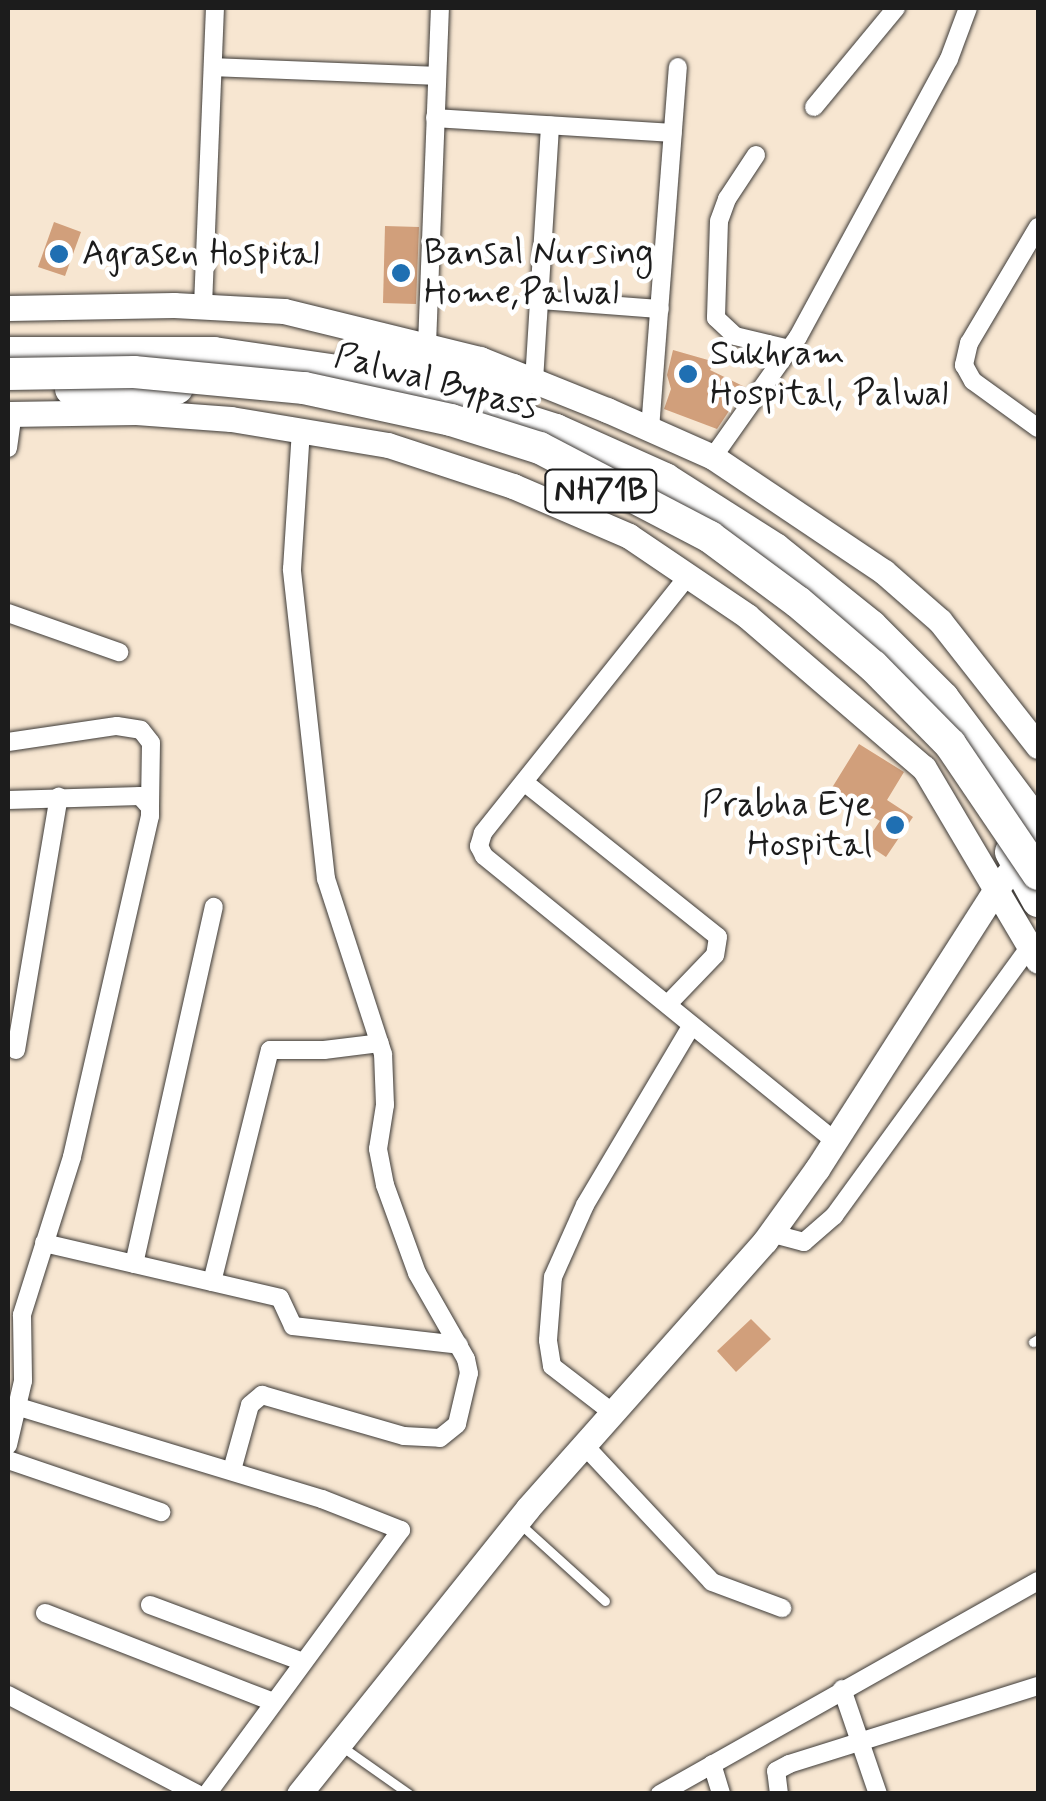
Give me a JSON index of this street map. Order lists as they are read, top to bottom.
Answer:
{
  "streets": {
    "highway": ["Palwal Bypass", "NH71B"]
  },
  "crossings": [
    ["Palwal Bypass", "NH71B"]
  ],
  "places": [
    "Agrasen Hospital",
    "Bansal Nursing Home,Palwal",
    "Sukhram Hospital, Palwal",
    "Prabha Eye Hospital"
  ]
}
